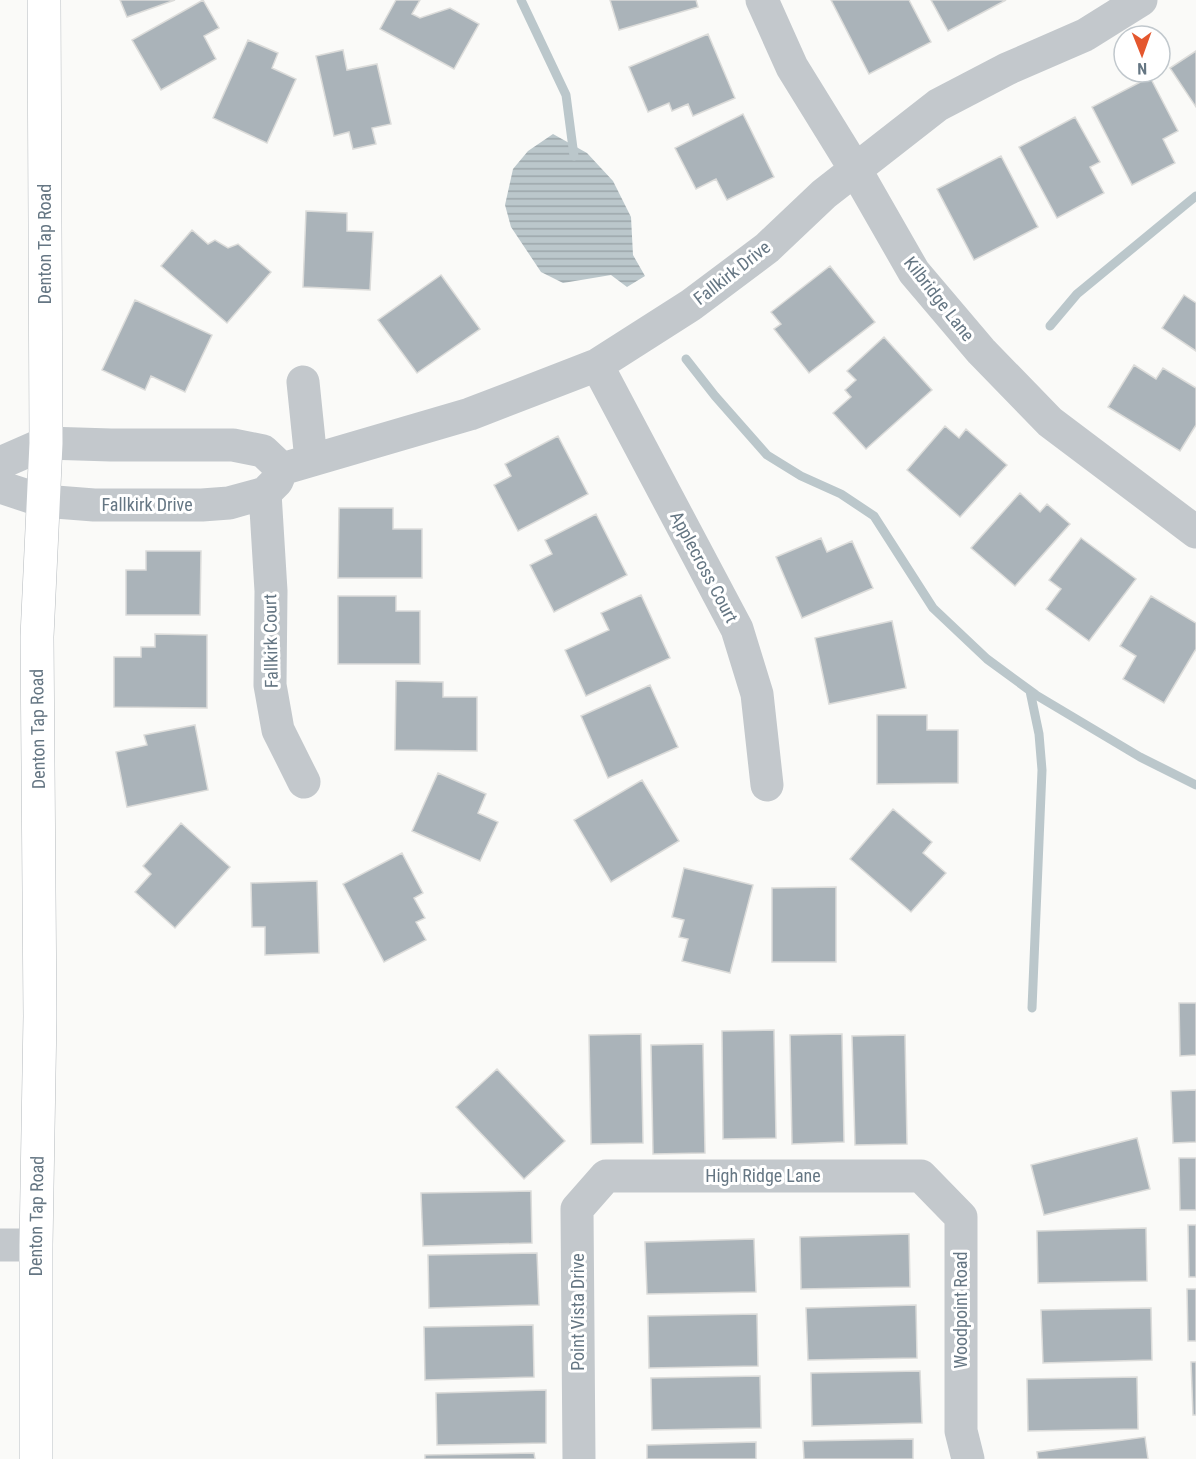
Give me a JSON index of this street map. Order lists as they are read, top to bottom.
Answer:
{
  "streets": {
    "main road": ["Denton Tap Road"],
    "street": [
      "Fallkirk Drive",
      "Kilbridge Lane",
      "Applecross Court",
      "Fallkirk Court",
      "High Ridge Lane",
      "Woodpoint Road",
      "Point Vista Drive"
    ]
  },
  "crossings": [
    ["Denton Tap Road", "Fallkirk Drive"],
    ["Fallkirk Drive", "Kilbridge Lane"],
    ["Fallkirk Drive", "Applecross Court"],
    ["Fallkirk Drive", "Fallkirk Court"],
    ["High Ridge Lane", "Woodpoint Road"],
    ["High Ridge Lane", "Point Vista Drive"]
  ],
  "north": "bottom"
}
